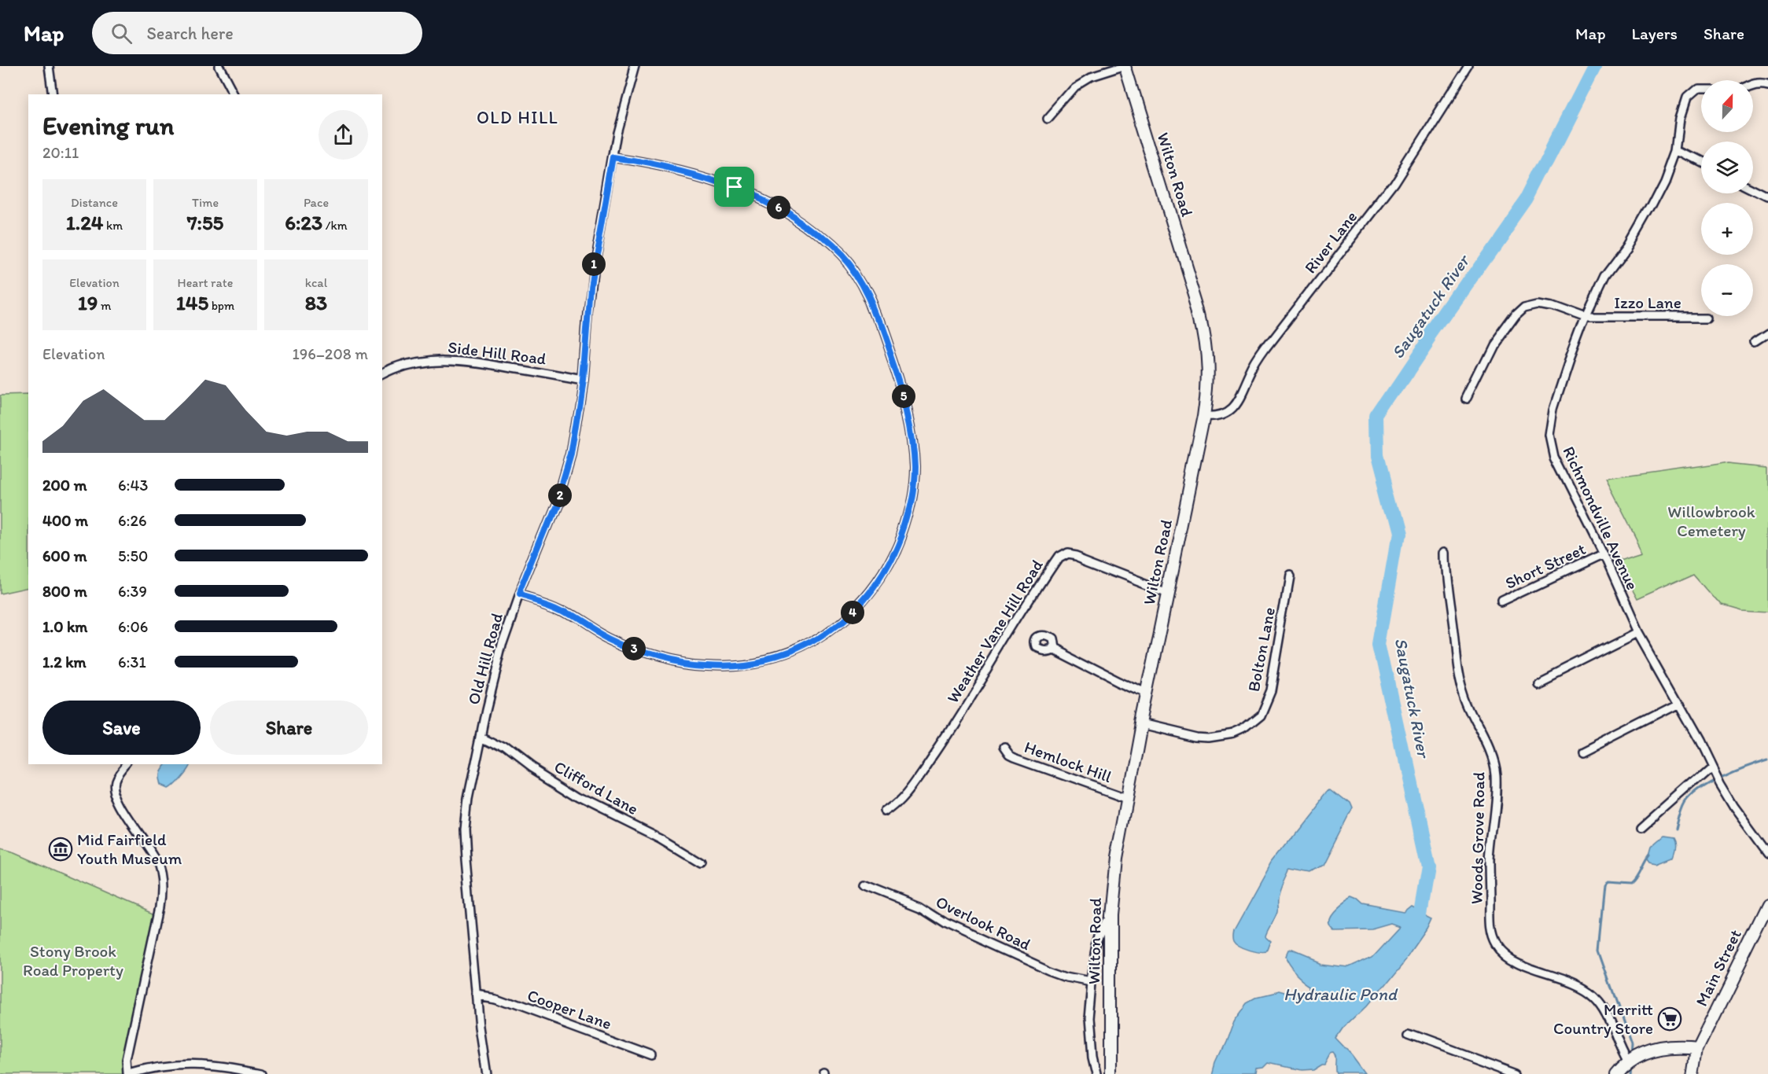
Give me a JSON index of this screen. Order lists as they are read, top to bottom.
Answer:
{
  "streets": {
    "main road": ["Wilton Road", "Main Street"],
    "street": [
      "River Lane",
      "Izzo Lane",
      "Side Hill Road",
      "Richmondville Avenue",
      "Short Street",
      "Weather Vane Hill Road",
      "Bolton Lane",
      "Old Hill Road",
      "Hemlock Hill",
      "Clifford Lane",
      "Woods Grove Road",
      "Overlook Road",
      "Cooper Lane"
    ]
  },
  "crossings": [
    ["Wilton Road", "River Lane"],
    ["Wilton Road", "Weather Vane Hill Road"],
    ["Wilton Road", "Bolton Lane"],
    ["Wilton Road", "Hemlock Hill"],
    ["Izzo Lane", "Richmondville Avenue"],
    ["Side Hill Road", "Old Hill Road"],
    ["Richmondville Avenue", "Short Street"],
    ["Old Hill Road", "Clifford Lane"],
    ["Old Hill Road", "Cooper Lane"]
  ],
  "districts": ["OLD HILL"],
  "water": ["Saugatuck River", "Hydraulic Pond"],
  "parks": ["Willowbrook Cemetery", "Stony Brook Road Property"],
  "places": {
    "museum": ["Mid Fairfield Youth Museum"],
    "supermarket": ["Merritt Country Store"]
  },
  "north": "top",
  "page": {
    "header": "Map",
    "search": "Search here",
    "nav": ["Map", "Layers", "Share"],
    "map_buttons": ["+", "−"],
    "heading": ["Evening run", "20:11"],
    "stats": [
      ["Distance", "1.24 km"],
      ["Time", "7:55"],
      ["Pace", "6:23 /km"],
      ["Elevation", "19 m"],
      ["Heart rate", "145 bpm"],
      ["kcal", "83"]
    ],
    "pins": [
      "6",
      "1",
      "5",
      "2",
      "4",
      "3"
    ],
    "chart": ["Elevation", "196–208 m"],
    "list": [
      {
        "name": "200 m",
        "note": "6:43"
      },
      {
        "name": "400 m",
        "note": "6:26"
      },
      {
        "name": "600 m",
        "note": "5:50"
      },
      {
        "name": "800 m",
        "note": "6:39"
      },
      {
        "name": "1.0 km",
        "note": "6:06"
      },
      {
        "name": "1.2 km",
        "note": "6:31"
      }
    ],
    "buttons": ["Save", "Share"]
  }
}
